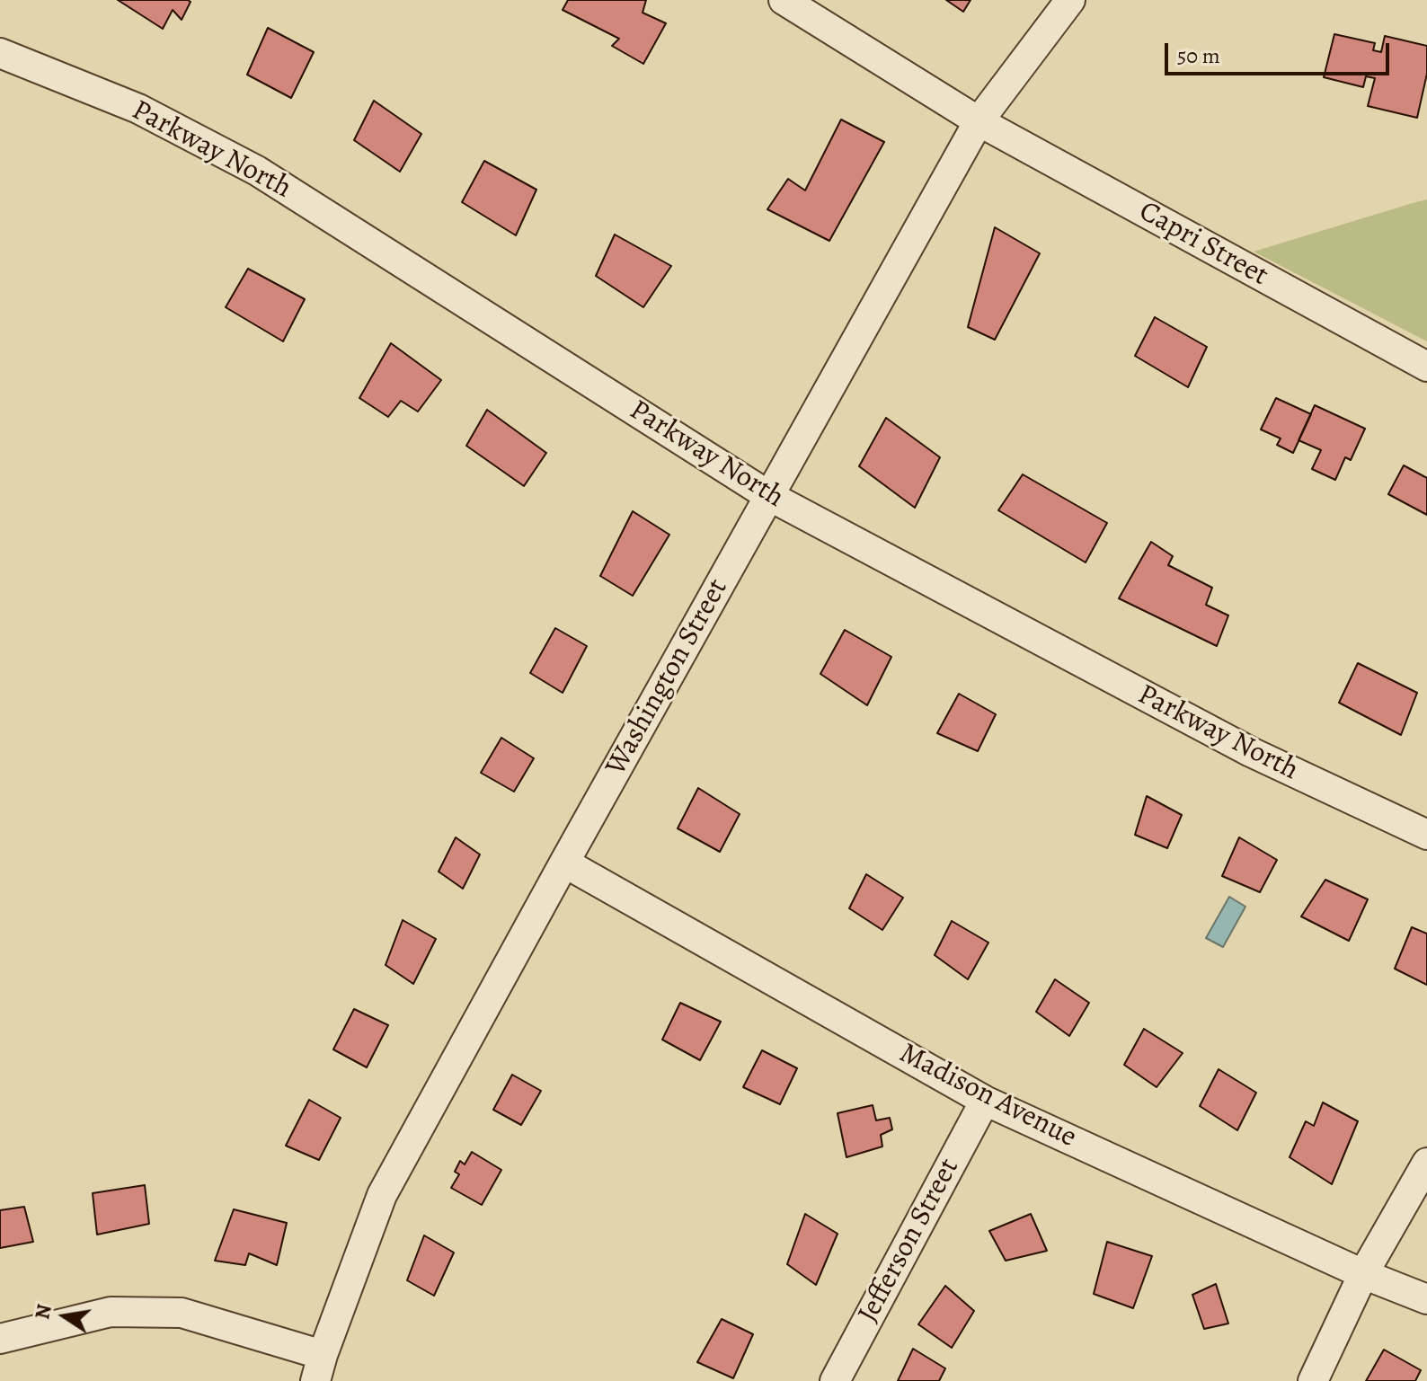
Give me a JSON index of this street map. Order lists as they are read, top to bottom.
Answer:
{
  "streets": {
    "street": [
      "Parkway North",
      "Capri Street",
      "Washington Street",
      "Madison Avenue",
      "Jefferson Street"
    ]
  },
  "crossings": [
    ["Parkway North", "Washington Street"],
    ["Capri Street", "Washington Street"],
    ["Washington Street", "Madison Avenue"],
    ["Madison Avenue", "Jefferson Street"]
  ],
  "scale_bar": "50 m",
  "north": "left"
}
